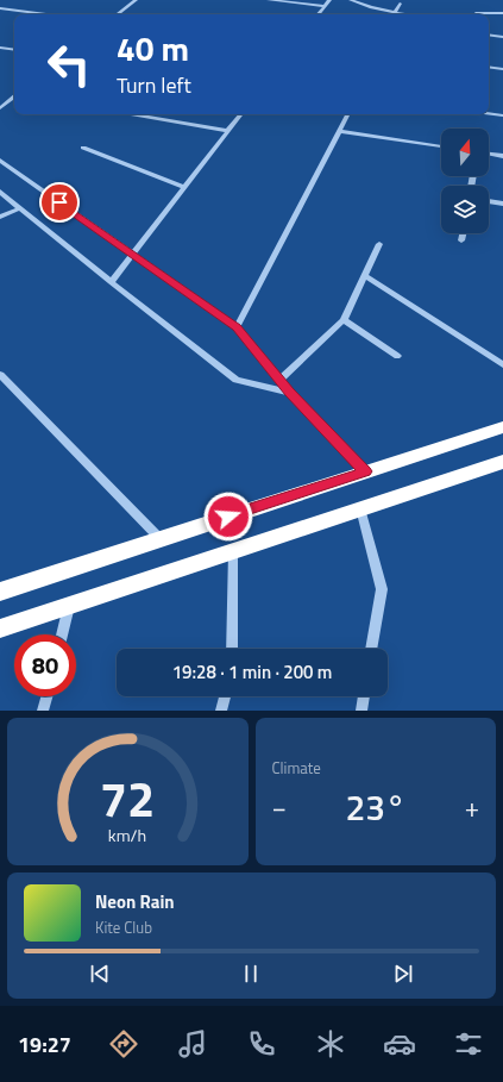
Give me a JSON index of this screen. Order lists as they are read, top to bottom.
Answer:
{
  "north": "top",
  "page": {
    "turn": ["40 m", "Turn left"],
    "limit": "80",
    "trip": "19:28 · 1 min · 200 m",
    "tile": "Climate",
    "heat": ["−", "23°", "+"],
    "song": ["Neon Rain", "Kite Club"],
    "tabs": "19:27",
    "gauge": ["72", "km/h"]
  }
}
